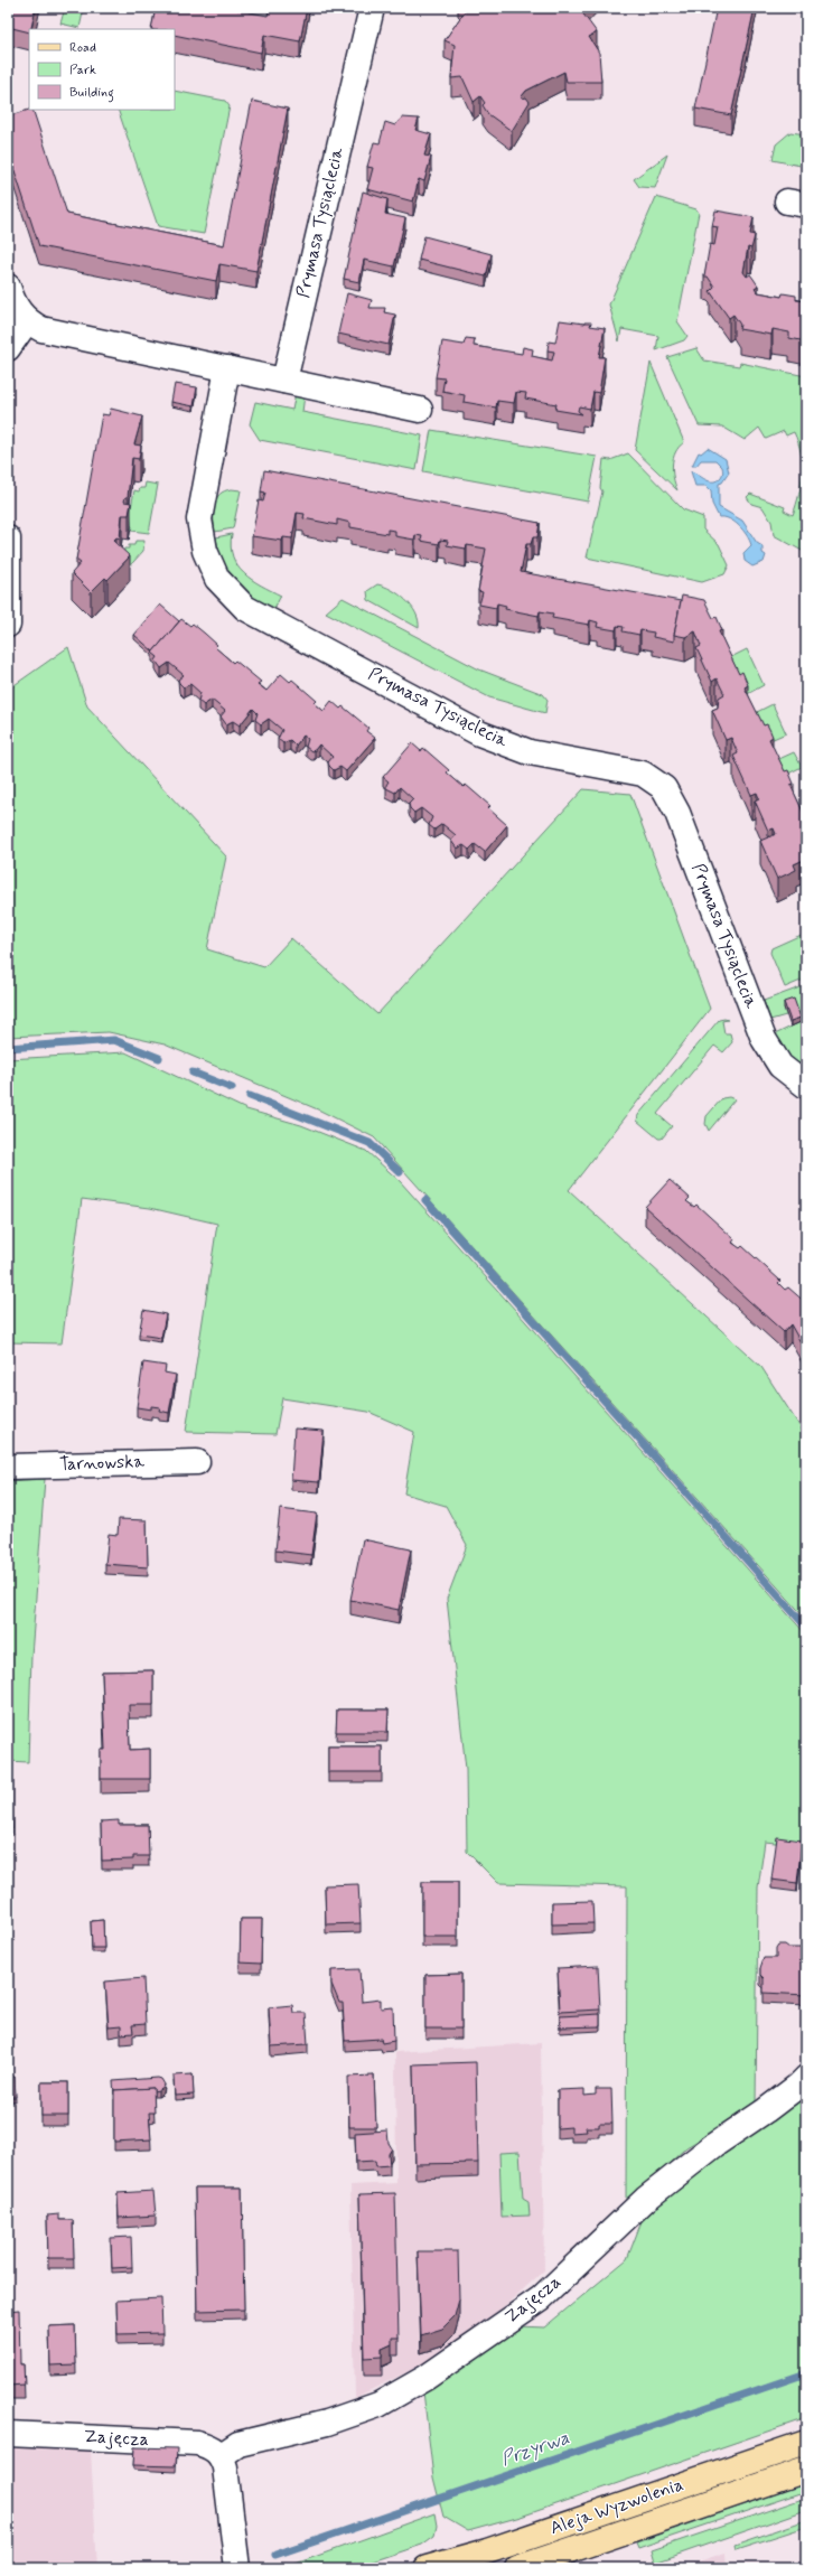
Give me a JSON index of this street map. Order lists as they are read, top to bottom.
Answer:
{
  "streets": {
    "main road": ["Aleja Wyzwolenia"],
    "street": ["Prymasa Tysiąclecia", "Tarnowska", "Zajęcza"]
  },
  "water": ["Przyrwa"],
  "legend": ["Road", "Park", "Building"]
}
